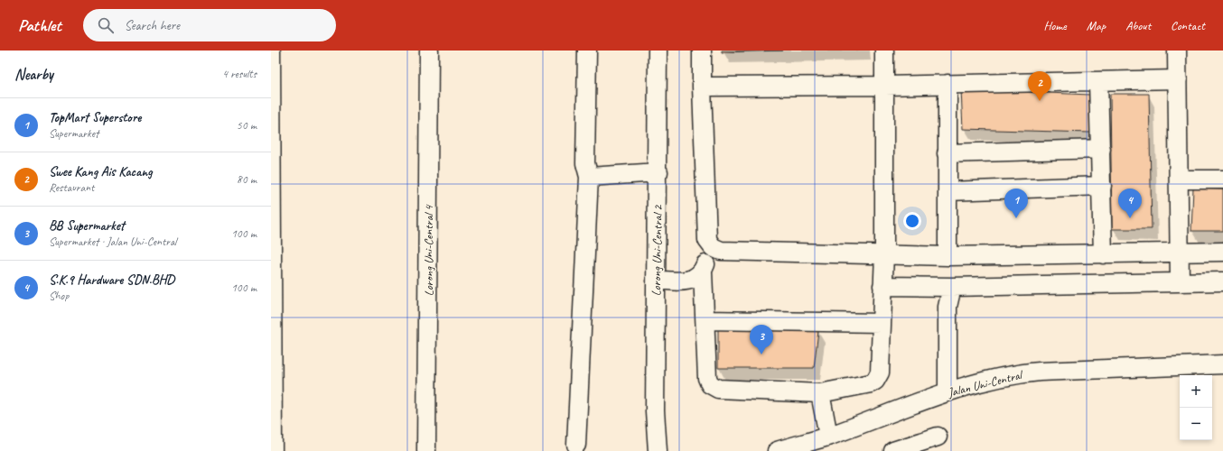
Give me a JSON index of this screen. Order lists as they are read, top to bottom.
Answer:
{
  "streets": {
    "street": ["Lorong Uni-Central 4", "Lorong Uni-Central 2", "Jalan Uni-Central"]
  },
  "page": {
    "header": "Pathlet",
    "search": "Search here",
    "nav": [
      "Home",
      "Map",
      "About",
      "Contact"
    ],
    "heading": ["Nearby", "4 results"],
    "pins": [
      "2",
      "1",
      "4",
      "3"
    ],
    "list": [
      {
        "mark": "1",
        "name": "TopMart Superstore",
        "note": "Supermarket",
        "value": "50 m"
      },
      {
        "mark": "2",
        "name": "Swee Kang Ais Kacang",
        "note": "Restaurant",
        "value": "80 m"
      },
      {
        "mark": "3",
        "name": "BB Supermarket",
        "note": "Supermarket · Jalan Uni-Central",
        "value": "100 m"
      },
      {
        "mark": "4",
        "name": "S.K.9 Hardware SDN.BHD",
        "note": "Shop",
        "value": "100 m"
      }
    ],
    "map_buttons": ["+", "−"]
  }
}
